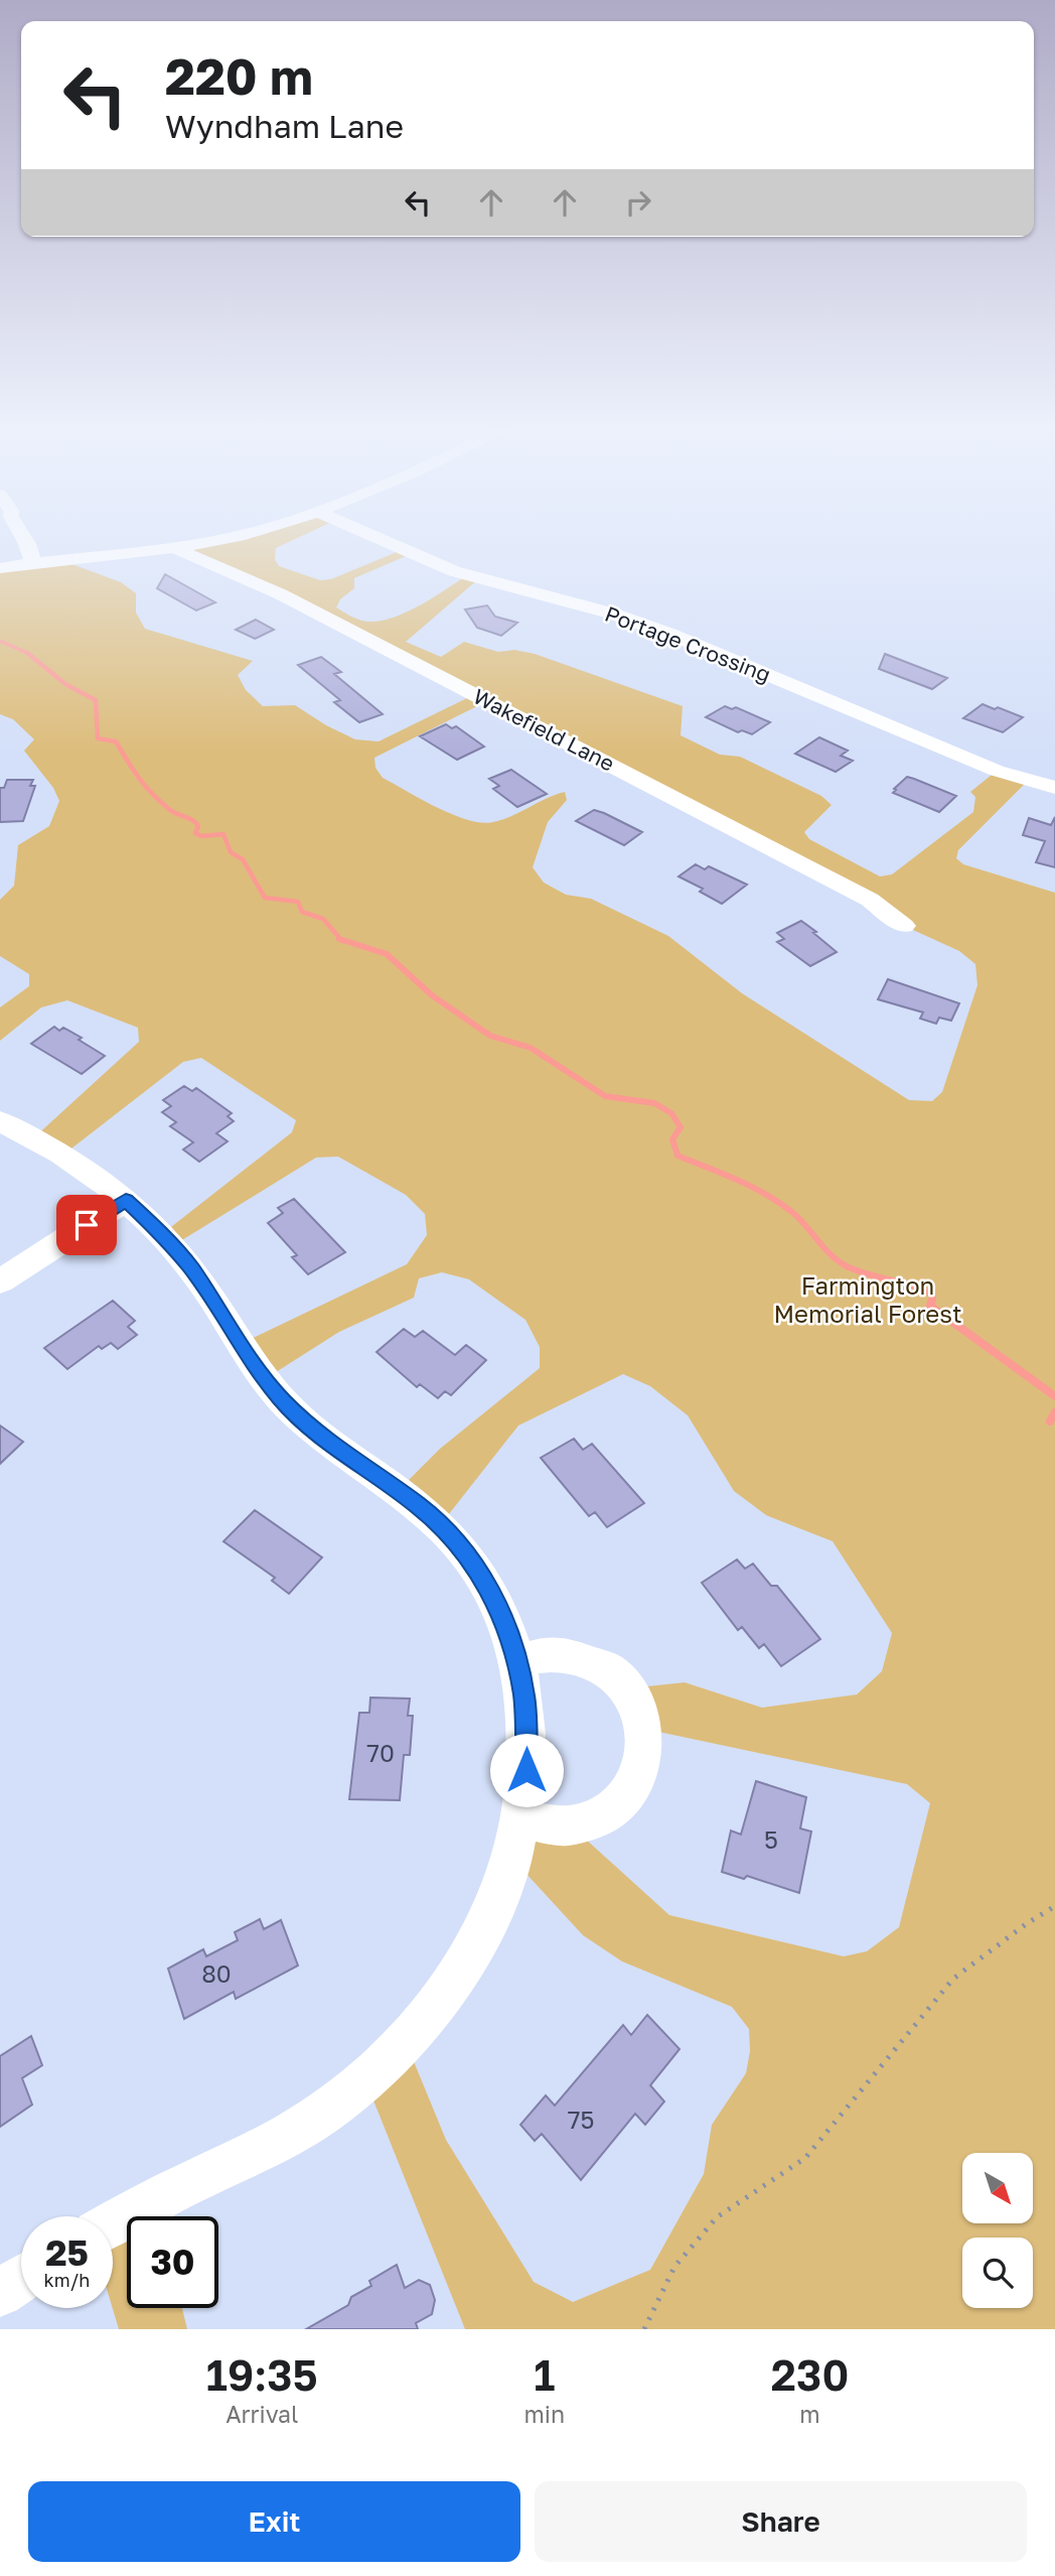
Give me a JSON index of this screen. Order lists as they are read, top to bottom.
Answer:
{
  "streets": {
    "street": ["Portage Crossing", "Wakefield Lane"]
  },
  "parks": ["Farmington Memorial Forest"],
  "house_numbers": [
    "70",
    "5",
    "80",
    "75"
  ],
  "north": "bottom right",
  "page": {
    "turn": ["220 m", "Wyndham Lane"],
    "speed": "25 km/h",
    "limit": "30",
    "eta": [
      "19:35",
      "Arrival",
      "1",
      "min",
      "230",
      "m"
    ],
    "buttons": ["Exit", "Share"]
  }
}
